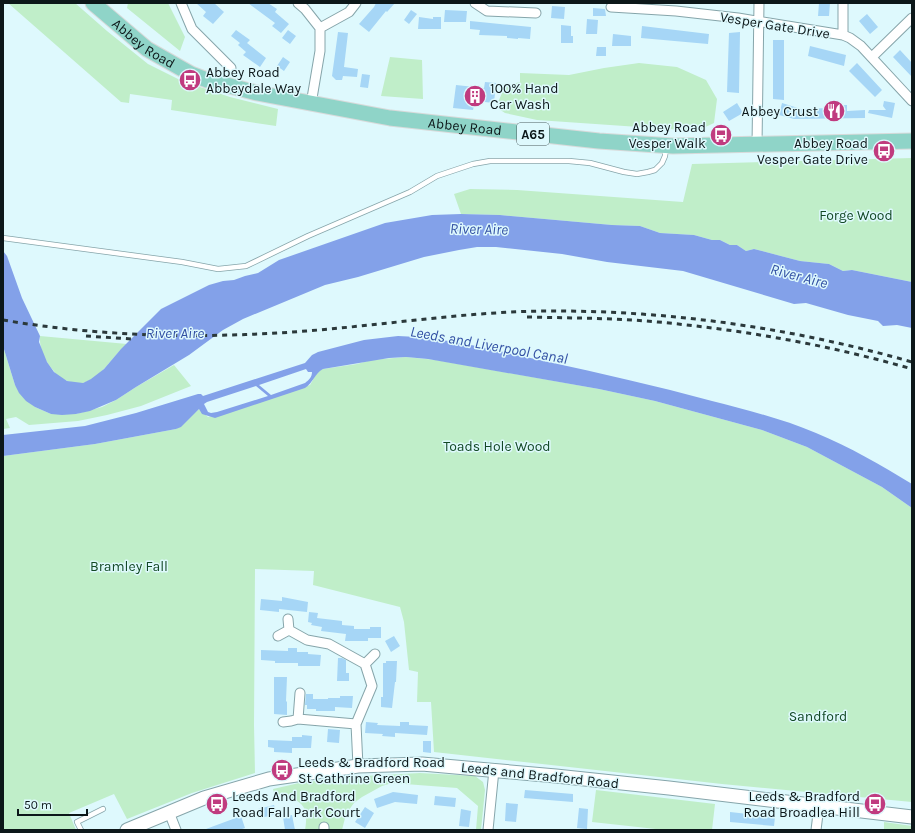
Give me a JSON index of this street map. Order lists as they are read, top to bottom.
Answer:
{
  "streets": {
    "main road": ["Abbey Road", "A65", "Leeds and Bradford Road"],
    "street": ["Vesper Gate Drive"]
  },
  "water": ["River Aire", "Leeds and Liverpool Canal"],
  "parks": [
    "Forge Wood",
    "Toads Hole Wood",
    "Bramley Fall",
    "Sandford"
  ],
  "places": {
    "bus stop": [
      "Abbey Road Abbeydale Way",
      "Abbey Road Vesper Walk",
      "Abbey Road Vesper Gate Drive",
      "Leeds & Bradford Road St Cathrine Green",
      "Leeds And Bradford Road Fall Park Court",
      "Leeds & Bradford Road Broadlea Hill"
    ],
    "building": ["100% Hand Car Wash"],
    "restaurant": ["Abbey Crust"]
  },
  "scale_bar": "50 m"
}
